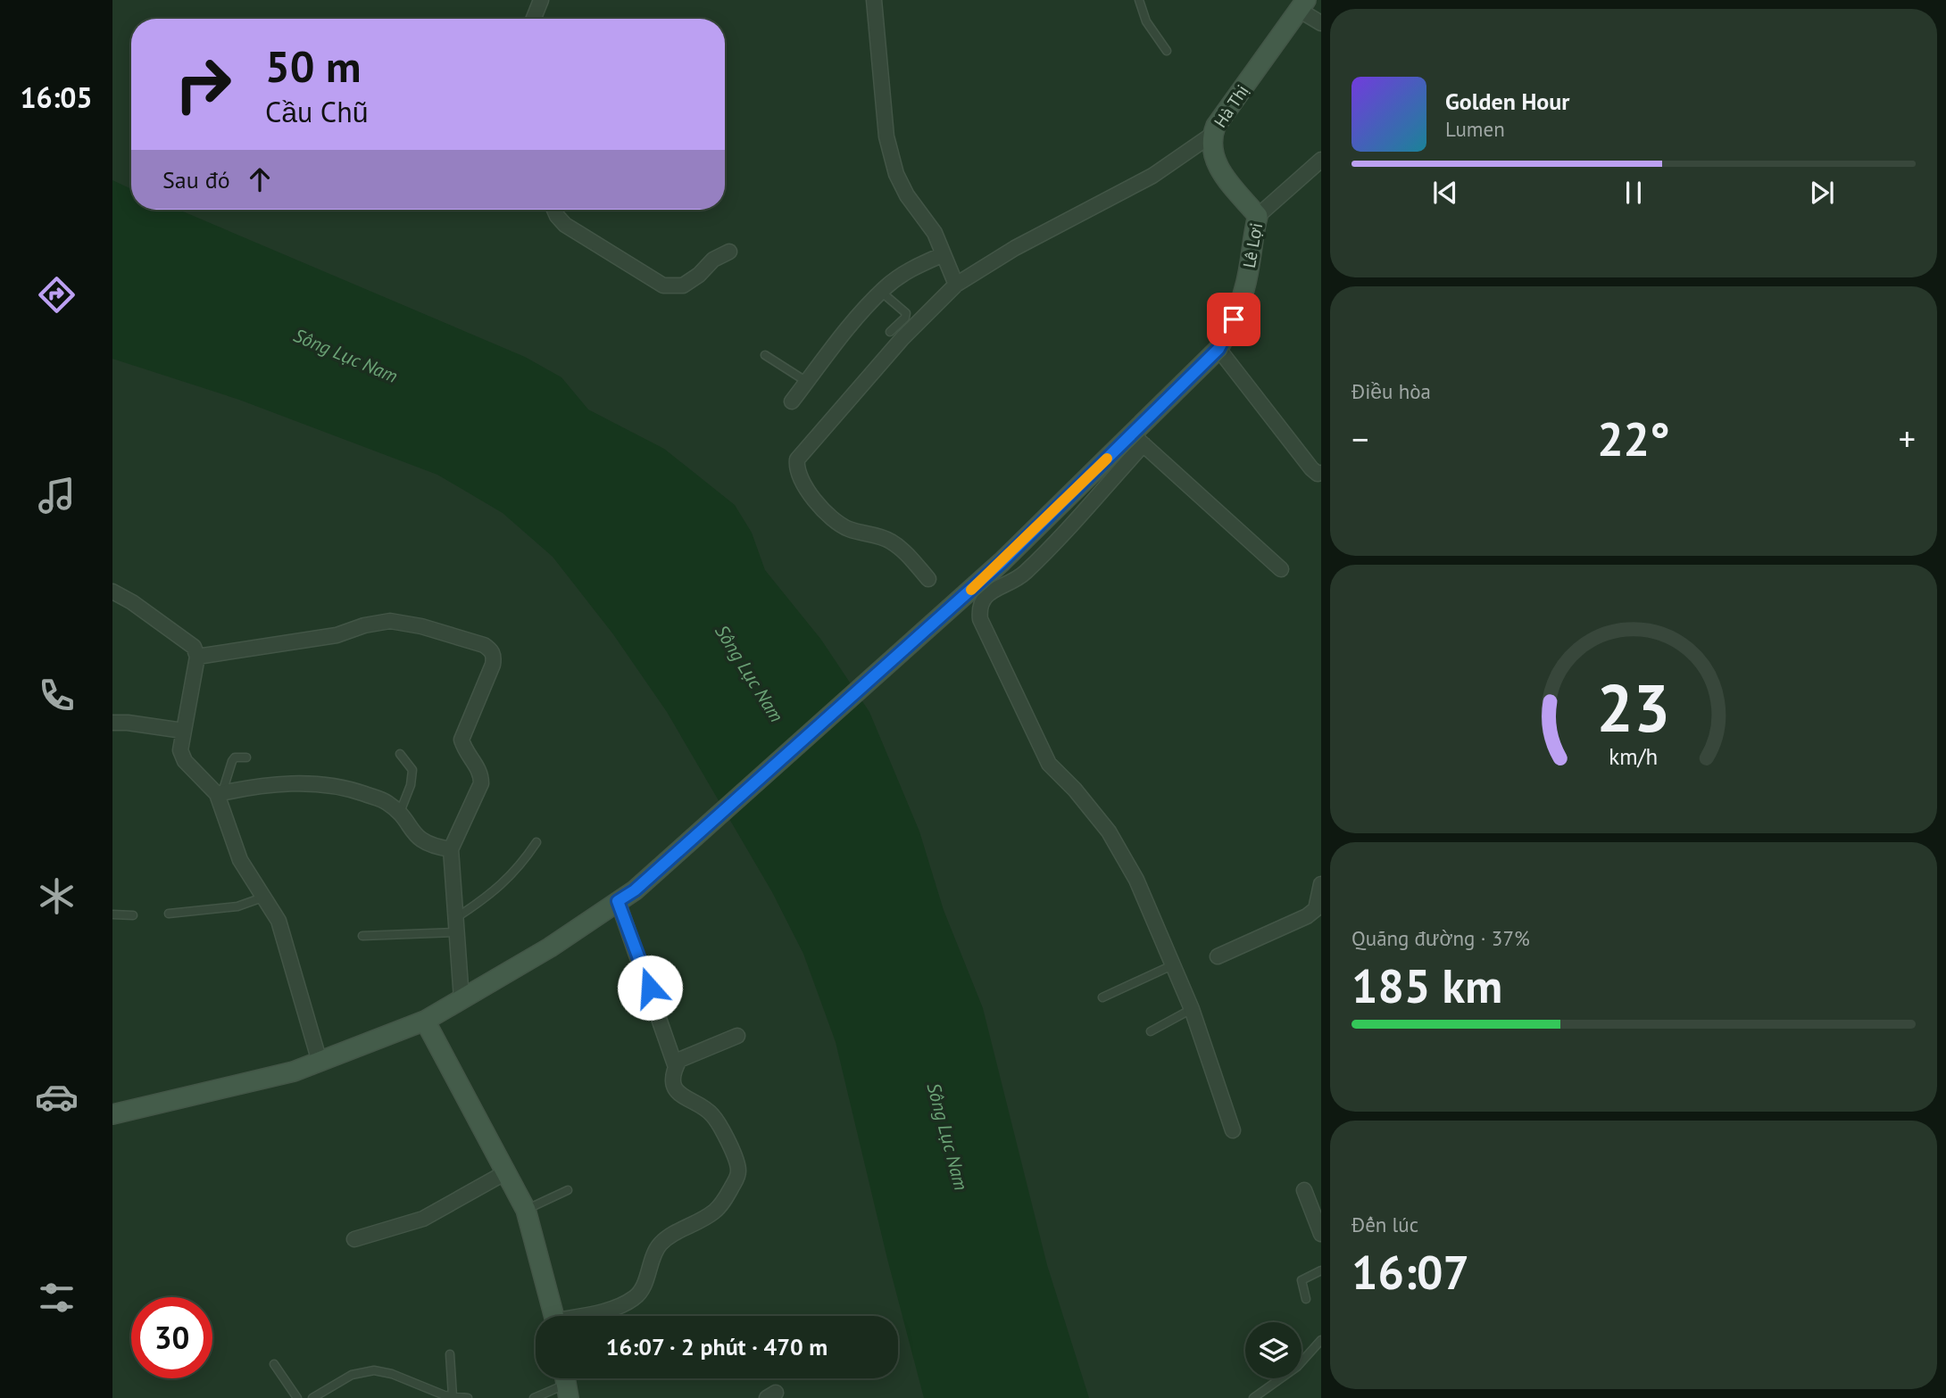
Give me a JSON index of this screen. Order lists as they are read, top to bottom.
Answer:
{
  "streets": {
    "street": ["Hà Thị", "Lê Lợi"]
  },
  "crossings": [
    ["Hà Thị", "Lê Lợi"]
  ],
  "water": ["Sông Lục Nam"],
  "page": {
    "tabs": "16:05",
    "turn": ["50 m", "Cầu Chũ"],
    "song": ["Golden Hour", "Lumen"],
    "then": "Sau đó",
    "tile": [
      "Điều hòa",
      ["Quãng đường · 37%", "185 km"],
      ["Đến lúc", "16:07"]
    ],
    "heat": ["−", "22°", "+"],
    "limit": "30",
    "trip": "16:07 · 2 phút · 470 m",
    "gauge": ["23", "km/h"]
  }
}
